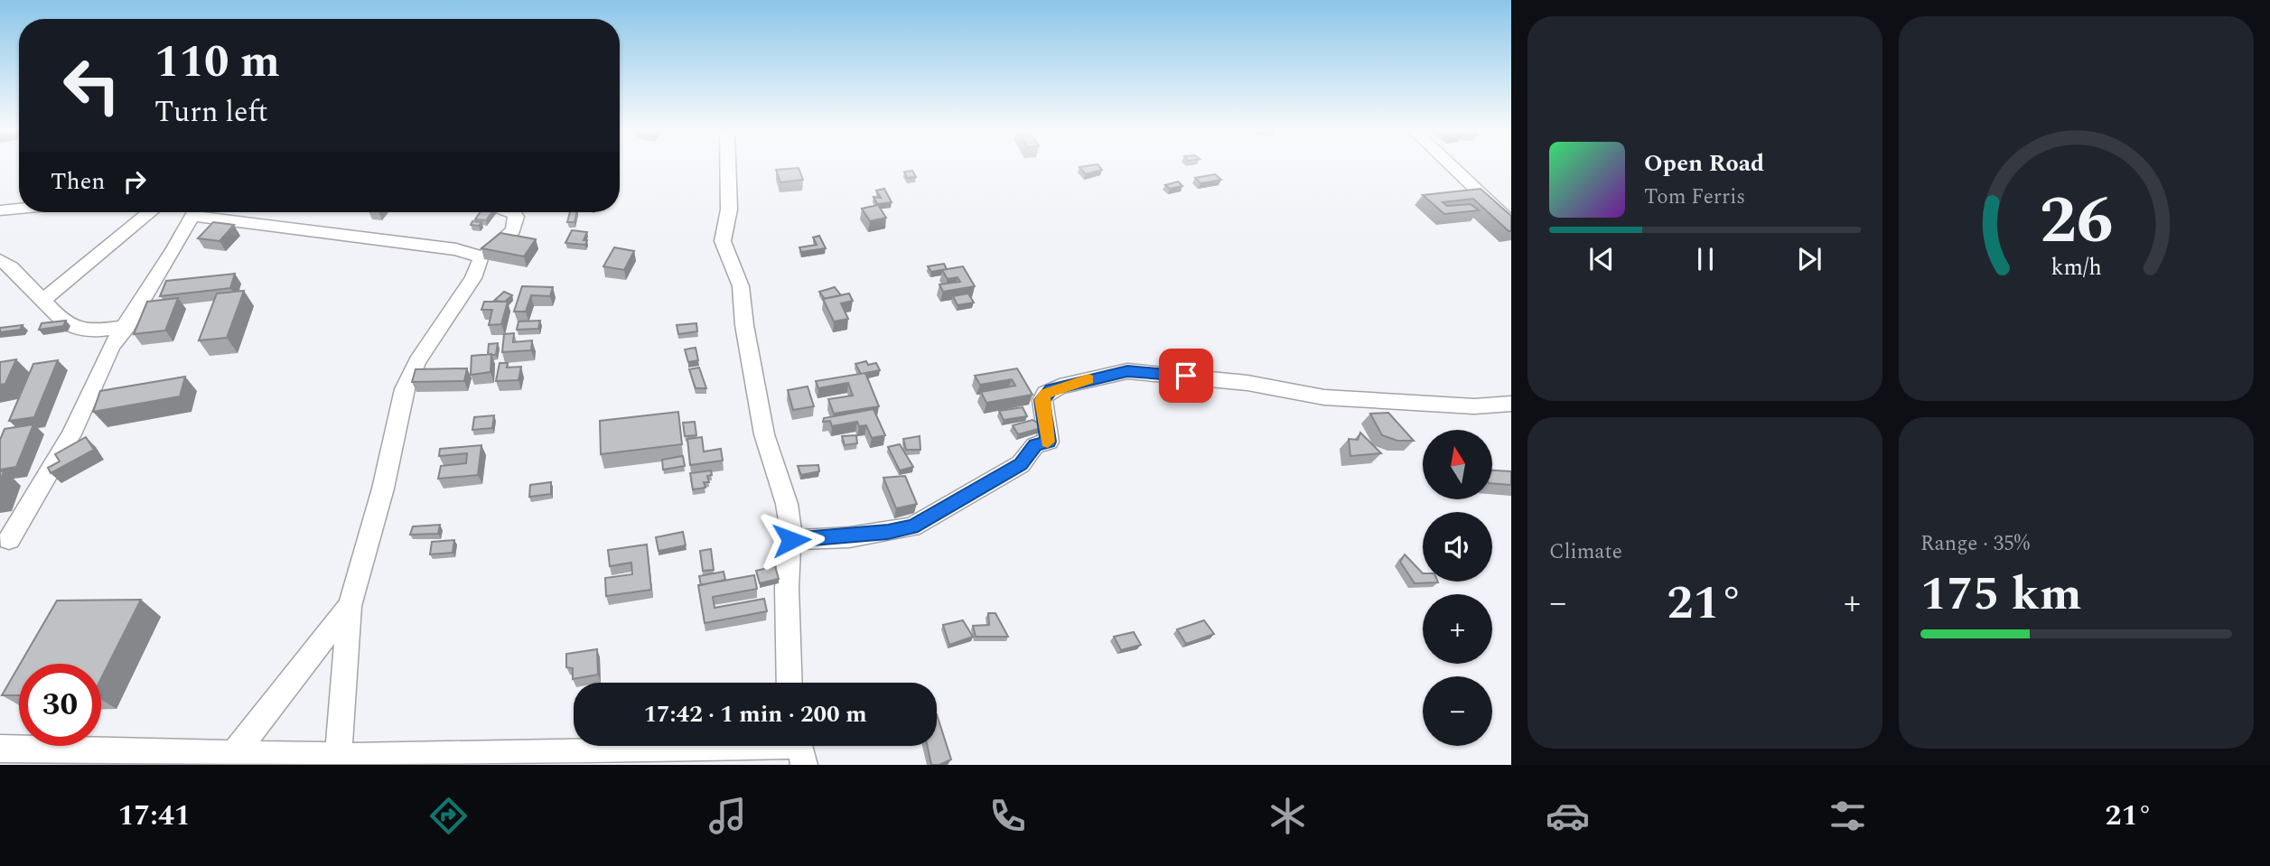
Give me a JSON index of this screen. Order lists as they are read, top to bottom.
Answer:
{
  "north": "top",
  "page": {
    "turn": ["110 m", "Turn left"],
    "song": ["Open Road", "Tom Ferris"],
    "then": "Then",
    "tile": [
      "Climate",
      ["Range · 35%", "175 km"]
    ],
    "map_buttons": ["+", "−"],
    "heat": ["−", "21°", "+"],
    "limit": "30",
    "trip": "17:42 · 1 min · 200 m",
    "tabs": ["17:41", "21°"],
    "gauge": ["26", "km/h"]
  }
}
